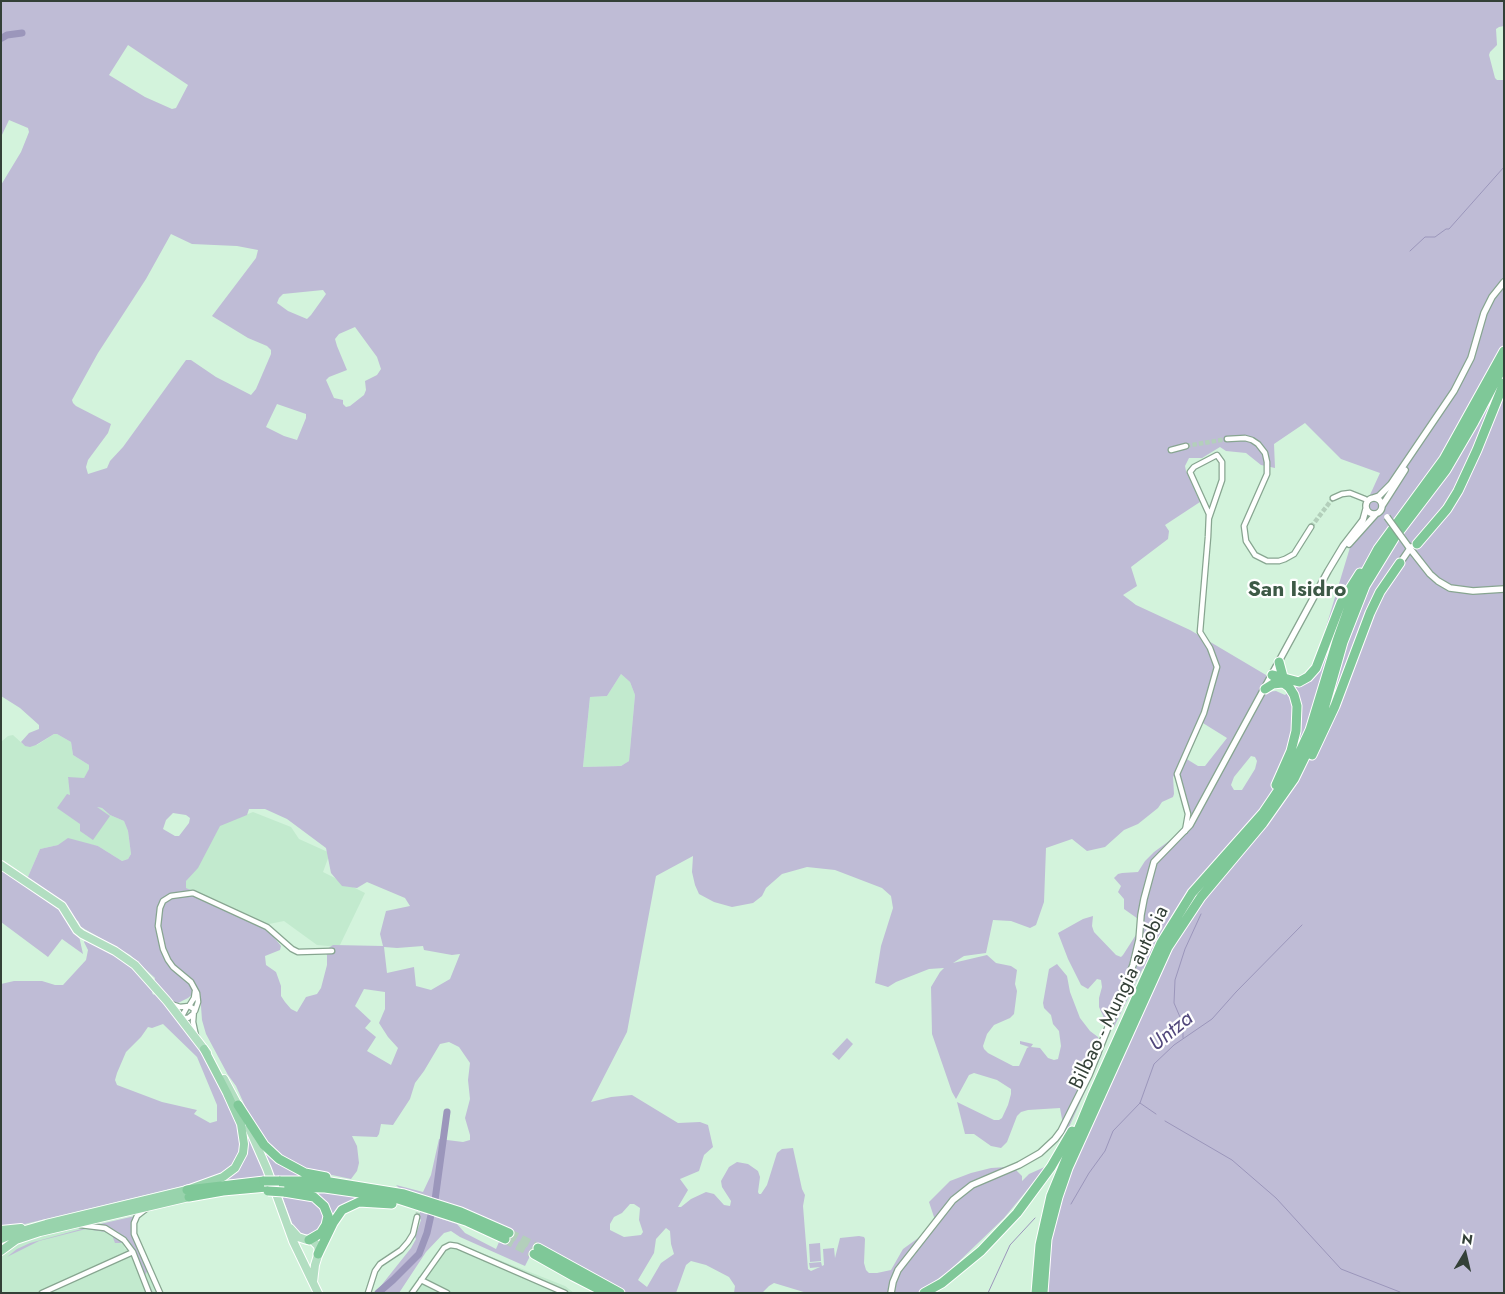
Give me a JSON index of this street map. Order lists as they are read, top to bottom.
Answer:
{
  "streets": {
    "highway": ["Bilbao - Mungia autobia"]
  },
  "districts": ["San Isidro"],
  "water": ["Untza"],
  "north": "top"
}
